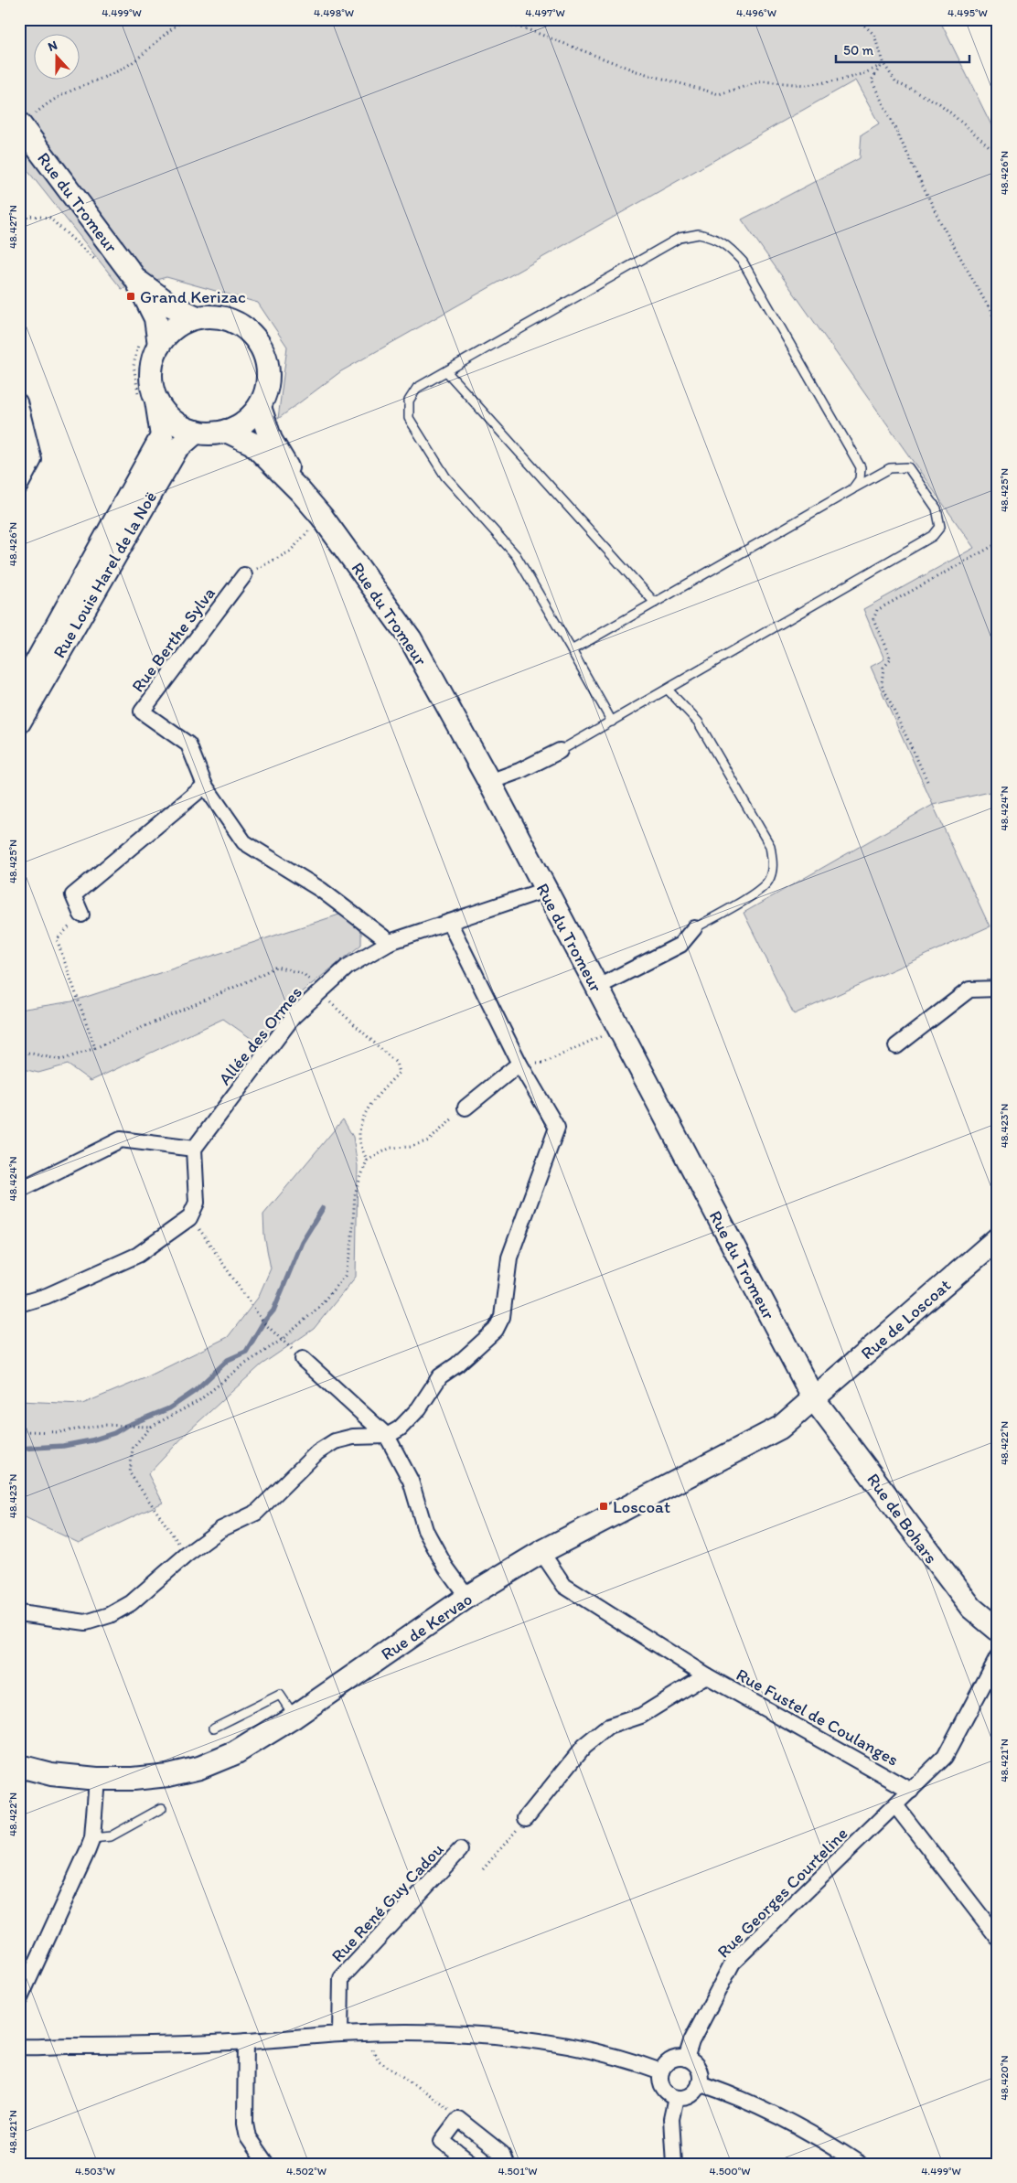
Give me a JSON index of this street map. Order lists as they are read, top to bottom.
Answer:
{
  "streets": {
    "main road": [
      "Rue du Tromeur",
      "Rue Louis Harel de la Noë",
      "Rue de Loscoat",
      "Rue de Bohars",
      "Rue de Kervao"
    ],
    "street": [
      "Rue Berthe Sylva",
      "Allée des Ormes",
      "Rue Fustel de Coulanges",
      "Rue Georges Courteline",
      "Rue René Guy Cadou"
    ]
  },
  "crossings": [
    ["Rue du Tromeur", "Rue Louis Harel de la Noë"],
    ["Rue du Tromeur", "Allée des Ormes"],
    ["Rue du Tromeur", "Rue de Loscoat"],
    ["Rue du Tromeur", "Rue de Bohars"],
    ["Rue du Tromeur", "Rue de Kervao"],
    ["Rue Berthe Sylva", "Allée des Ormes"],
    ["Rue de Loscoat", "Rue de Bohars"],
    ["Rue de Loscoat", "Rue de Kervao"],
    ["Rue de Bohars", "Rue de Kervao"],
    ["Rue de Kervao", "Rue Fustel de Coulanges"],
    ["Rue Fustel de Coulanges", "Rue Georges Courteline"]
  ],
  "places": {
    "transit": ["Grand Kerizac", "Loscoat"]
  },
  "scale_bar": "50 m",
  "north": "top",
  "coordinates": [
    "4.499°W",
    "4.498°W",
    "4.497°W",
    "4.496°W",
    "4.495°W",
    "48.426°N",
    "48.427°N",
    "48.425°N",
    "48.424°N",
    "48.423°N",
    "48.422°N",
    "48.421°N",
    "48.420°N",
    "4.503°W",
    "4.502°W",
    "4.501°W",
    "4.500°W"
  ]
}
